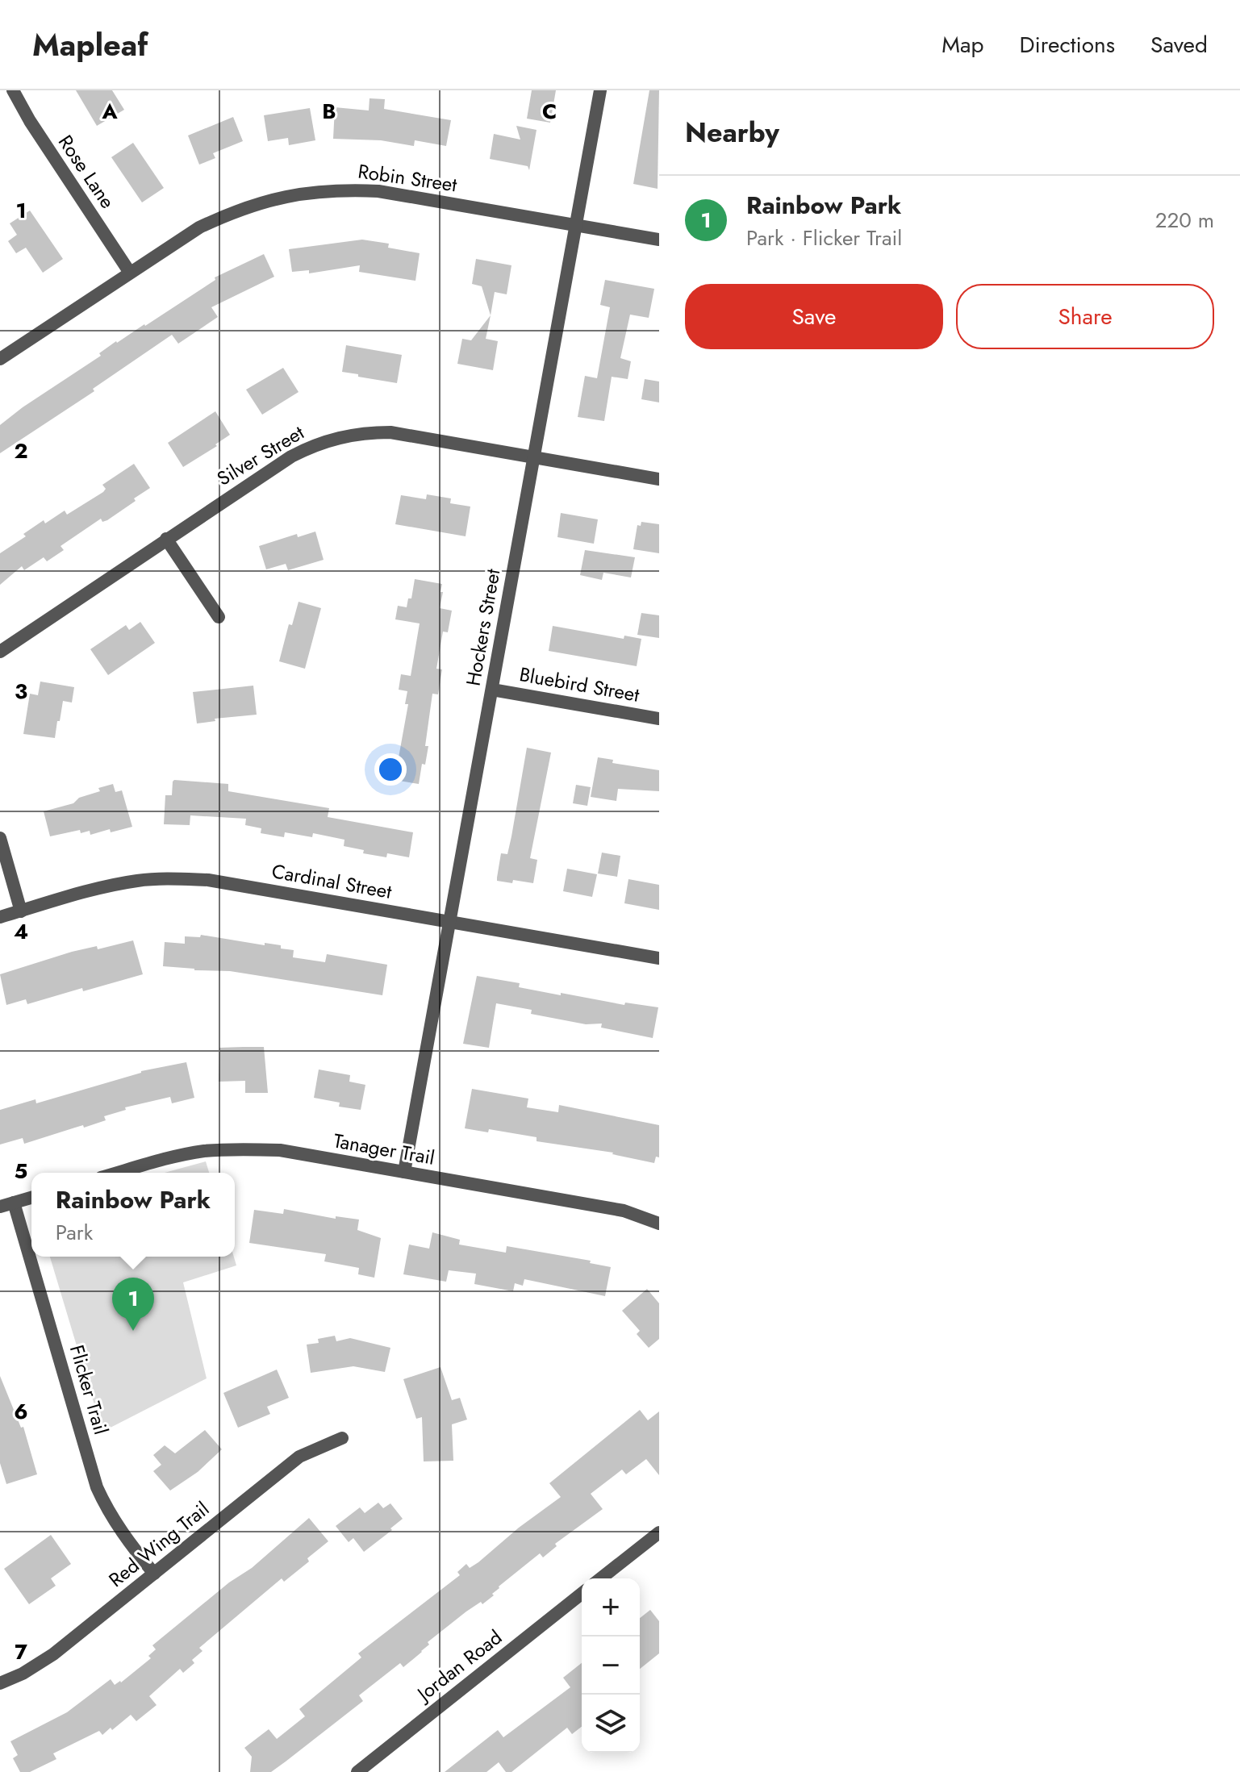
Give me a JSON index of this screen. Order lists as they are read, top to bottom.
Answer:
{
  "streets": {
    "street": [
      "Rose Lane",
      "Robin Street",
      "Silver Street",
      "Hockers Street",
      "Bluebird Street",
      "Cardinal Street",
      "Tanager Trail",
      "Flicker Trail",
      "Red Wing Trail",
      "Jordan Road"
    ]
  },
  "crossings": [
    ["Rose Lane", "Robin Street"],
    ["Robin Street", "Hockers Street"],
    ["Silver Street", "Hockers Street"],
    ["Hockers Street", "Bluebird Street"],
    ["Hockers Street", "Cardinal Street"],
    ["Hockers Street", "Tanager Trail"],
    ["Flicker Trail", "Red Wing Trail"]
  ],
  "page": {
    "header": "Mapleaf",
    "nav": ["Map", "Directions", "Saved"],
    "heading": "Nearby",
    "list": [
      {
        "mark": "1",
        "name": "Rainbow Park",
        "note": "Park · Flicker Trail",
        "value": "220 m"
      }
    ],
    "buttons": ["Save", "Share"],
    "popup": ["Rainbow Park", "Park"],
    "pins": "1",
    "map_buttons": ["+", "−"]
  },
  "grid": {
    "columns": ["A", "B", "C"],
    "rows": [
      "1",
      "2",
      "3",
      "4",
      "5",
      "6",
      "7"
    ]
  }
}
